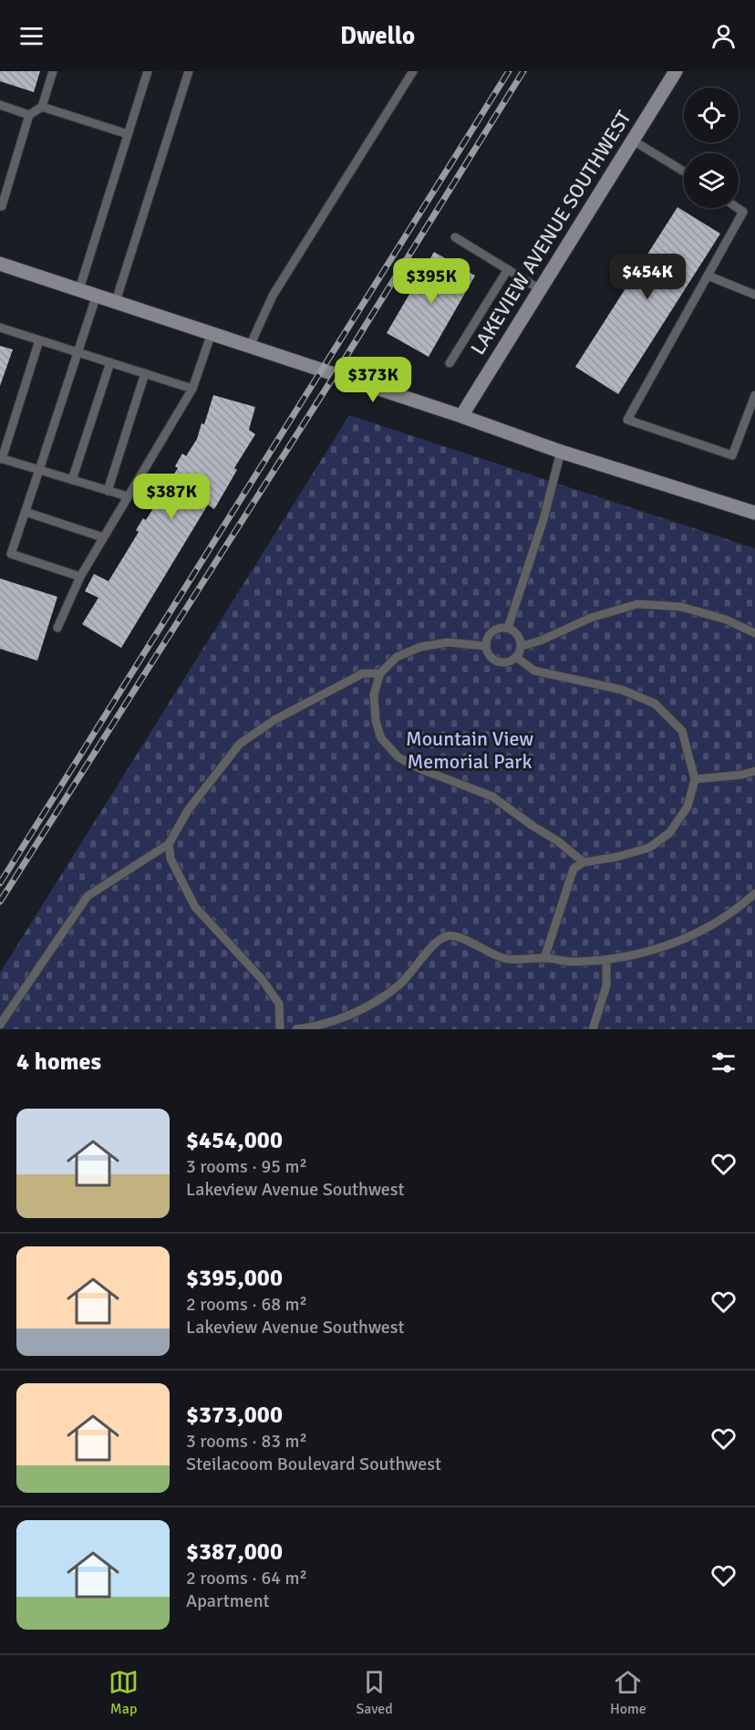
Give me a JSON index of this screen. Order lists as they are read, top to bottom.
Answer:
{
  "streets": {
    "main road": ["LAKEVIEW AVENUE SOUTHWEST"]
  },
  "parks": ["Mountain View Memorial Park"],
  "page": {
    "header": "Dwello",
    "price": [
      "$454K",
      "$395K",
      "$373K",
      "$387K"
    ],
    "heading": "4 homes",
    "list": [
      {
        "name": "$454,000",
        "note": "3 rooms · 95 m² · Lakeview Avenue Southwest"
      },
      {
        "name": "$395,000",
        "note": "2 rooms · 68 m² · Lakeview Avenue Southwest"
      },
      {
        "name": "$373,000",
        "note": "3 rooms · 83 m² · Steilacoom Boulevard Southwest"
      },
      {
        "name": "$387,000",
        "note": "2 rooms · 64 m² · Apartment"
      }
    ],
    "tabs": ["Map", "Saved", "Home"]
  }
}
